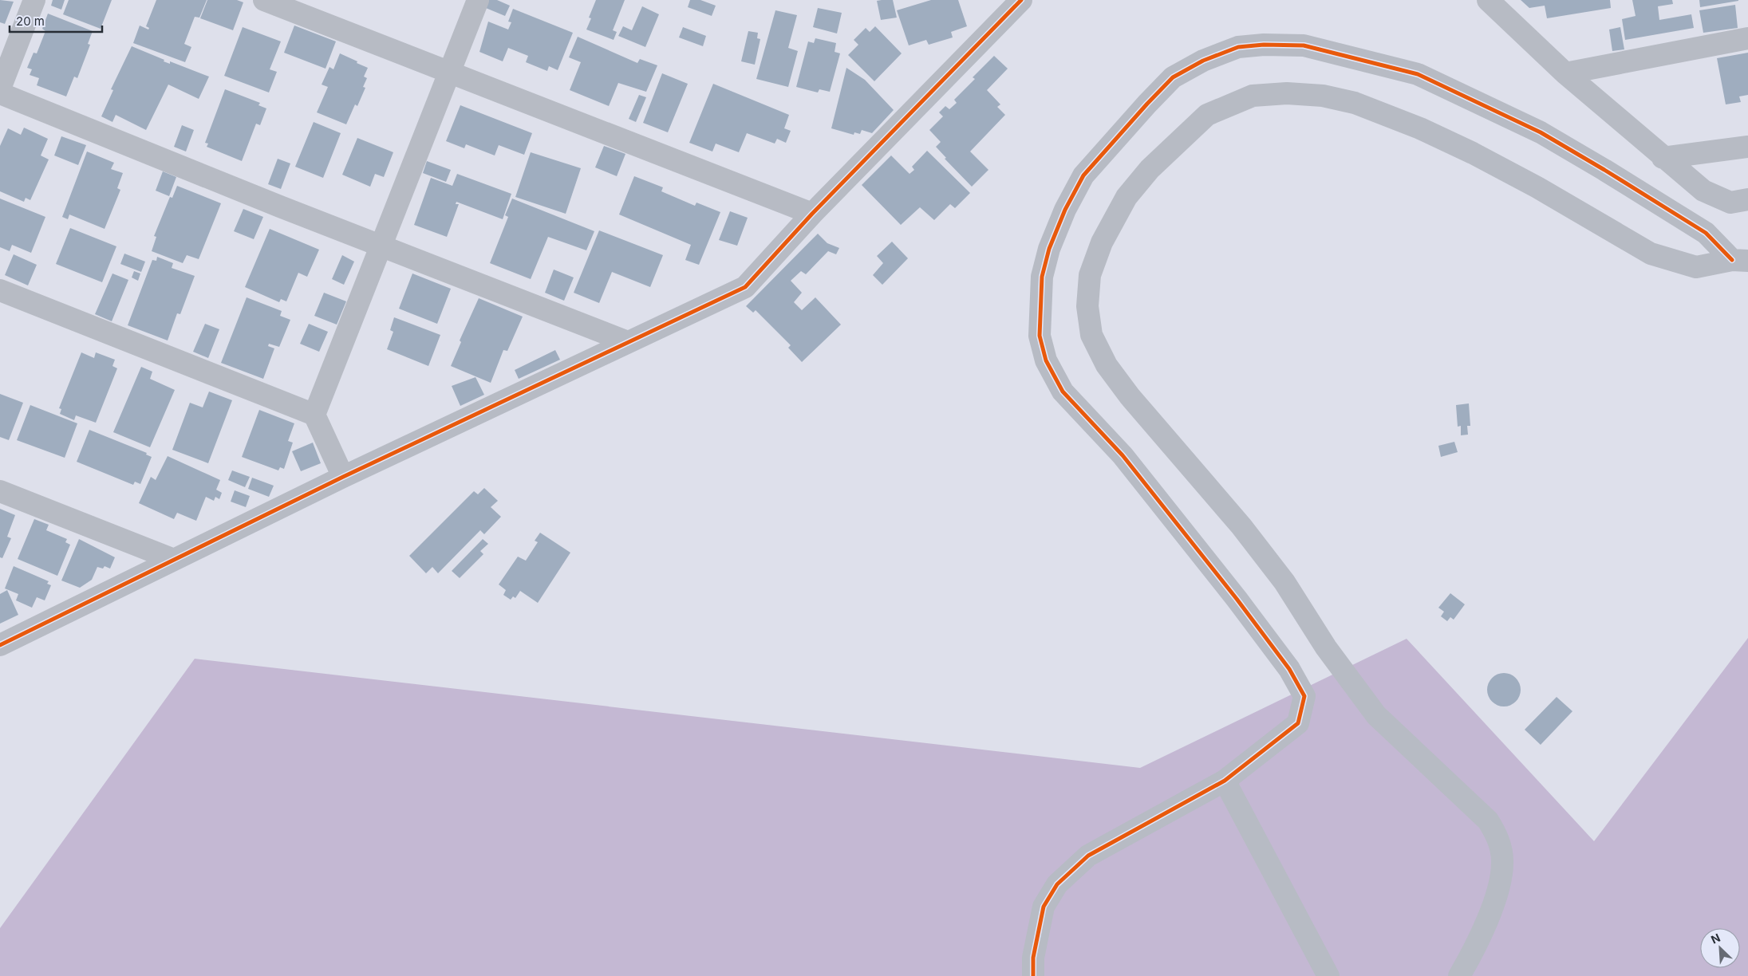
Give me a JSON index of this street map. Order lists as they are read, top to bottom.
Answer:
{
  "scale_bar": "20 m",
  "north": "top left"
}
